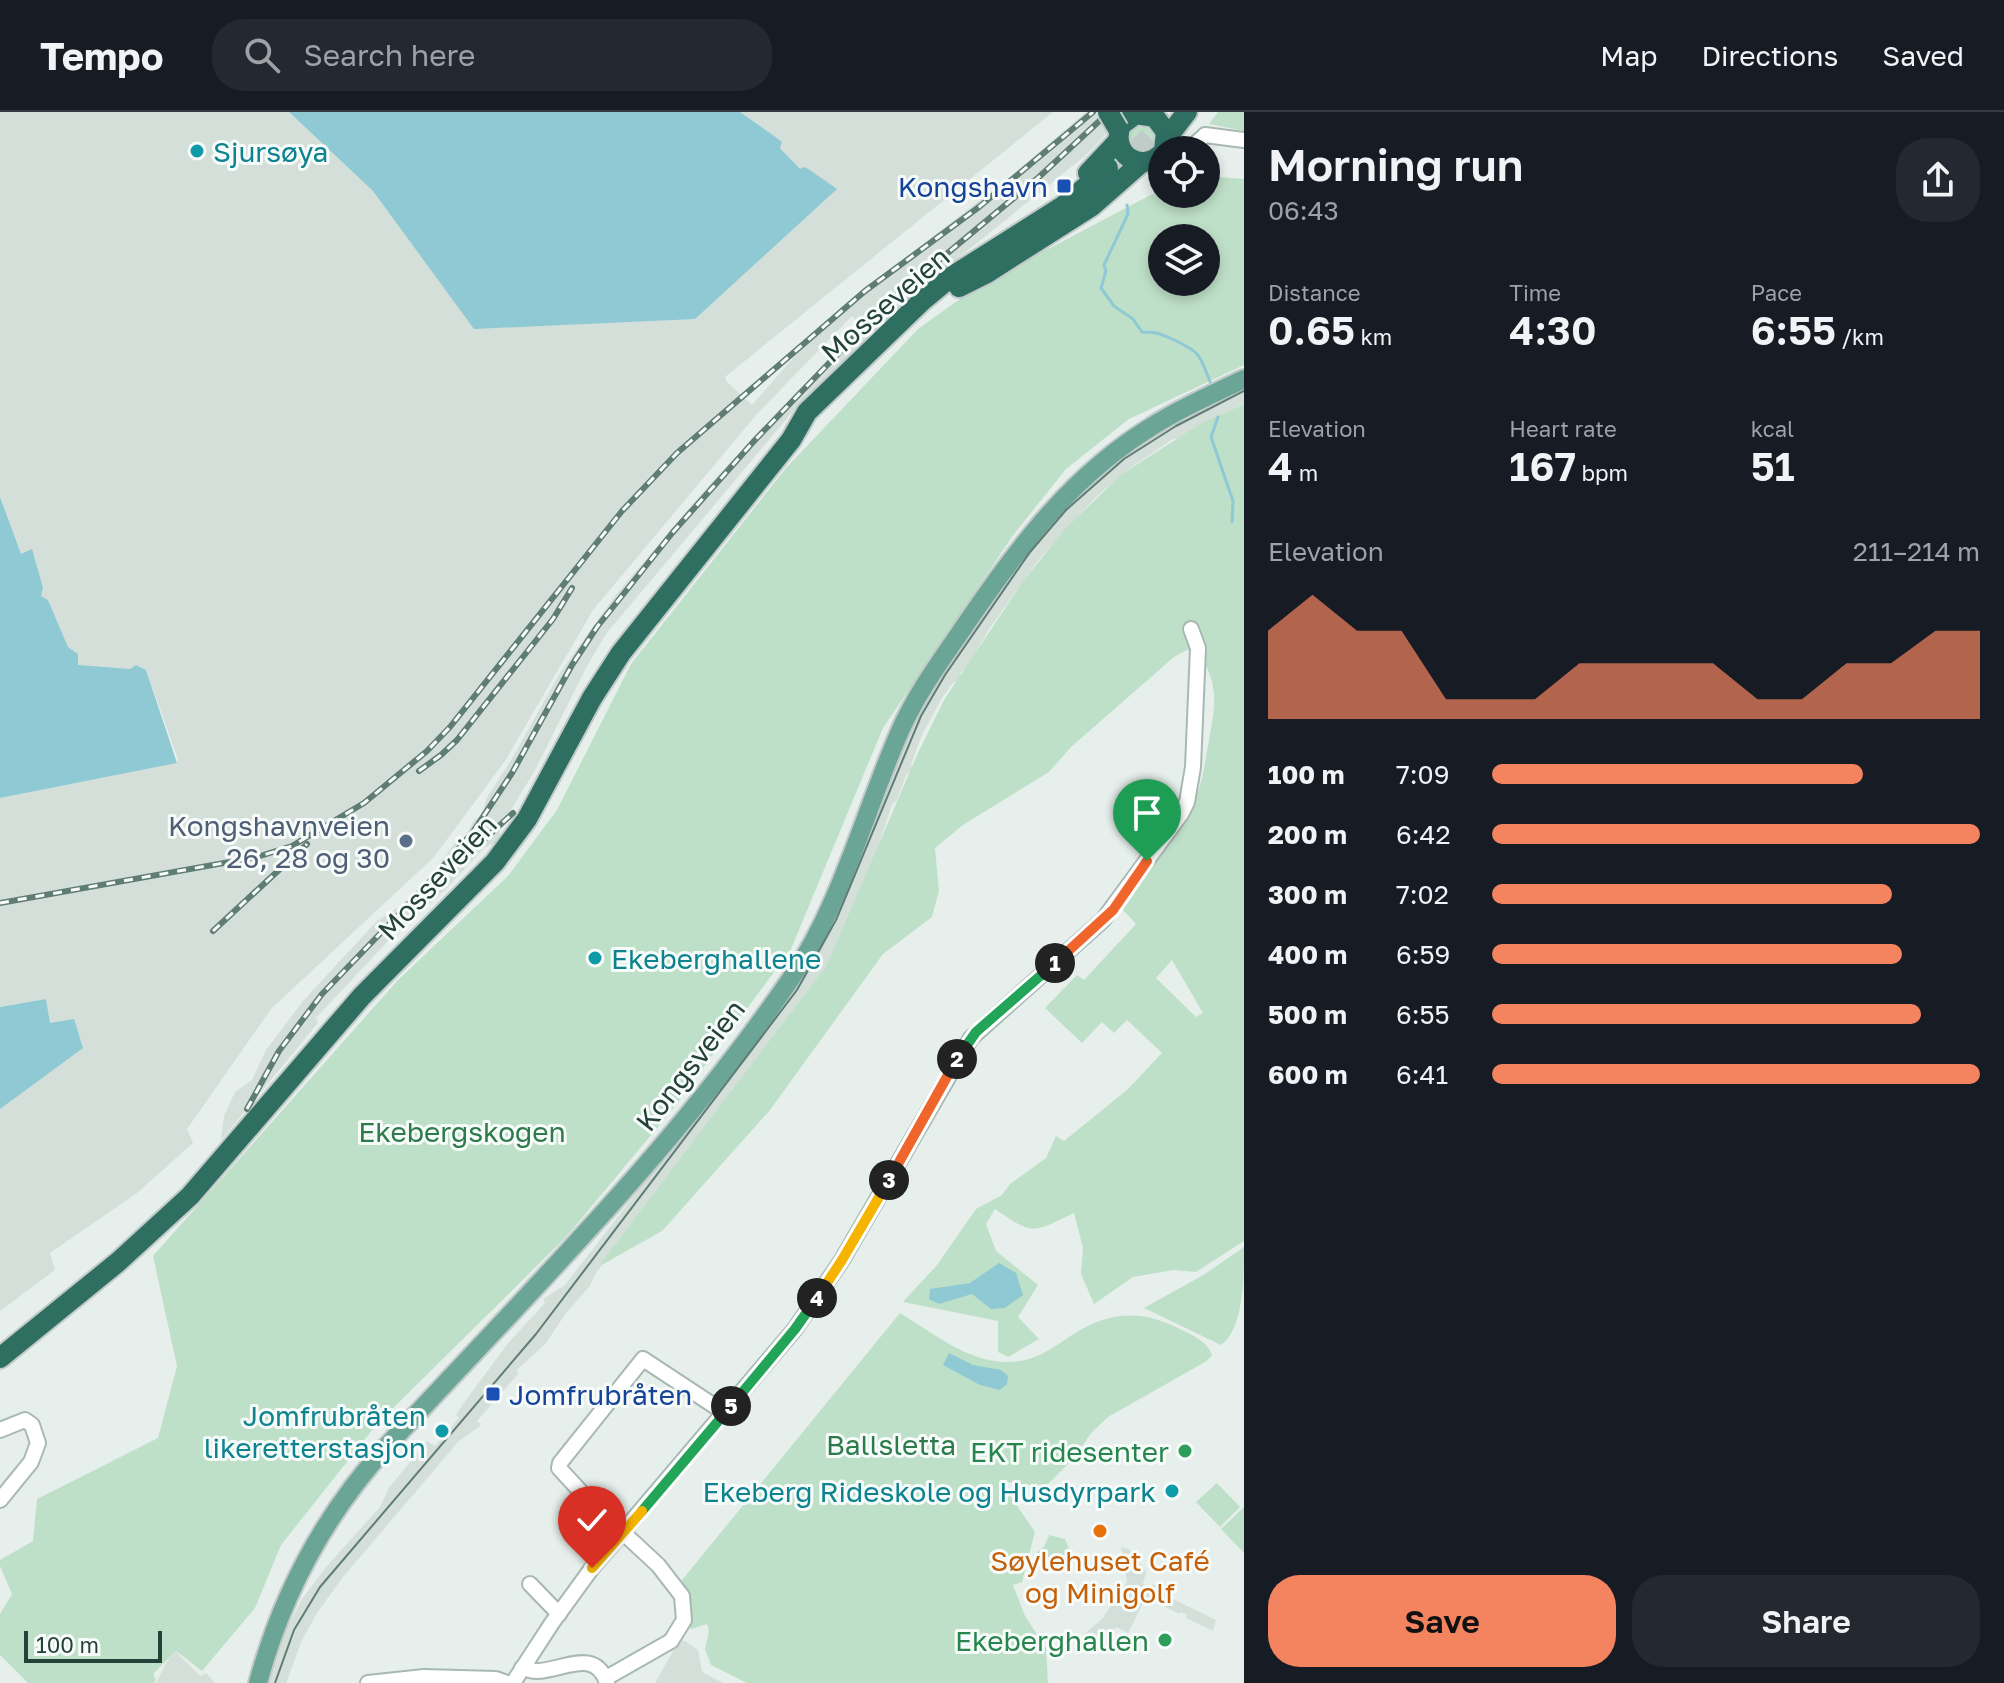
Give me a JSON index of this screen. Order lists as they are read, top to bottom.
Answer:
{
  "streets": {
    "highway": ["Mosseveien"],
    "main road": ["Kongsveien"]
  },
  "parks": ["Ekebergskogen", "Ballsletta"],
  "places": {
    "other": [
      "Sjursøya",
      "Kongshavnveien 26, 28 og 30",
      "Ekeberghallene",
      "Jomfrubråten likeretterstasjon",
      "EKT ridesenter",
      "Ekeberg Rideskole og Husdyrpark",
      "Søylehuset Café og Minigolf",
      "Ekeberghallen"
    ],
    "transit": ["Kongshavn", "Jomfrubråten"]
  },
  "scale_bar": "100 m",
  "page": {
    "header": "Tempo",
    "search": "Search here",
    "nav": ["Map", "Directions", "Saved"],
    "heading": ["Morning run", "06:43"],
    "stats": [
      ["Distance", "0.65 km"],
      ["Time", "4:30"],
      ["Pace", "6:55 /km"],
      ["Elevation", "4 m"],
      ["Heart rate", "167 bpm"],
      ["kcal", "51"]
    ],
    "chart": ["Elevation", "211–214 m"],
    "list": [
      {
        "name": "100 m",
        "note": "7:09"
      },
      {
        "name": "200 m",
        "note": "6:42"
      },
      {
        "name": "300 m",
        "note": "7:02"
      },
      {
        "name": "400 m",
        "note": "6:59"
      },
      {
        "name": "500 m",
        "note": "6:55"
      },
      {
        "name": "600 m",
        "note": "6:41"
      }
    ],
    "pins": [
      "1",
      "2",
      "3",
      "4",
      "5"
    ],
    "buttons": ["Save", "Share"],
    "scale": "100 m"
  }
}
